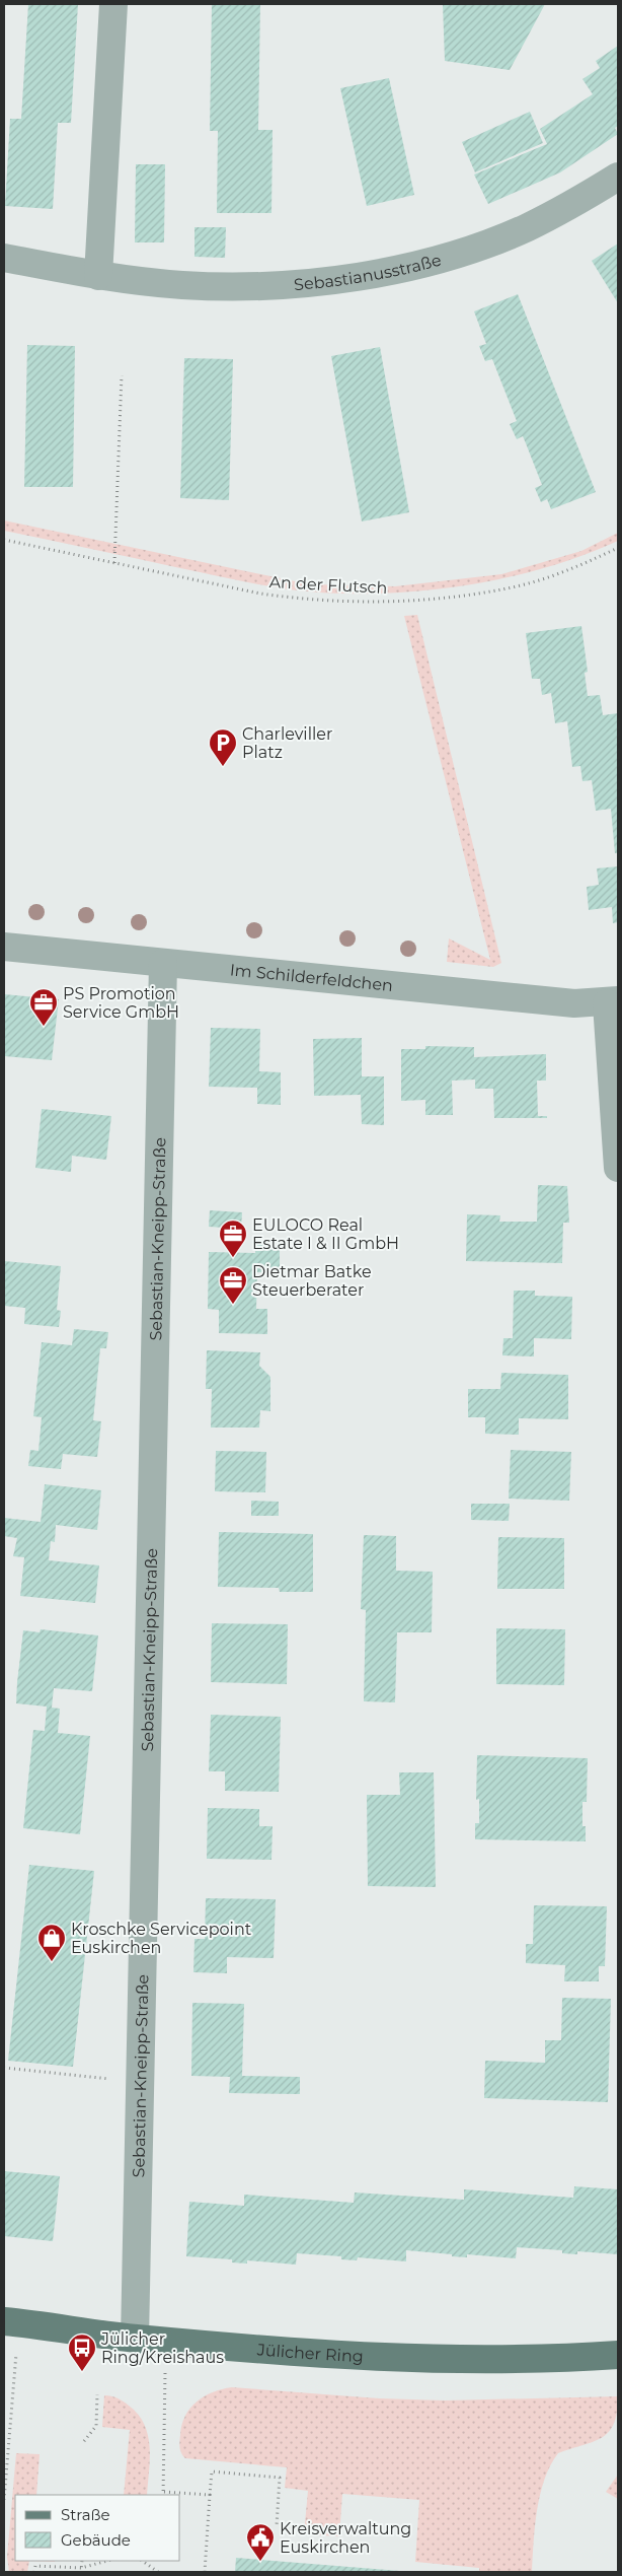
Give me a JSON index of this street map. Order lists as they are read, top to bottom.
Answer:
{
  "streets": {
    "main road": ["Jülicher Ring"],
    "street": ["Sebastianusstraße", "Im Schilderfeldchen", "Sebastian-Kneipp-Straße"],
    "path": ["An der Flutsch"]
  },
  "crossings": [
    ["Im Schilderfeldchen", "Sebastian-Kneipp-Straße"],
    ["Sebastian-Kneipp-Straße", "Jülicher Ring"]
  ],
  "places": {
    "parking": ["Charleviller Platz"],
    "office": ["PS Promotion Service GmbH", "EULOCO Real Estate I & II GmbH", "Dietmar Batke Steuerberater"],
    "shop": ["Kroschke Servicepoint Euskirchen"],
    "bus stop": ["Jülicher Ring/Kreishaus"],
    "public building": ["Kreisverwaltung Euskirchen"]
  },
  "legend": ["Straße", "Gebäude"]
}
